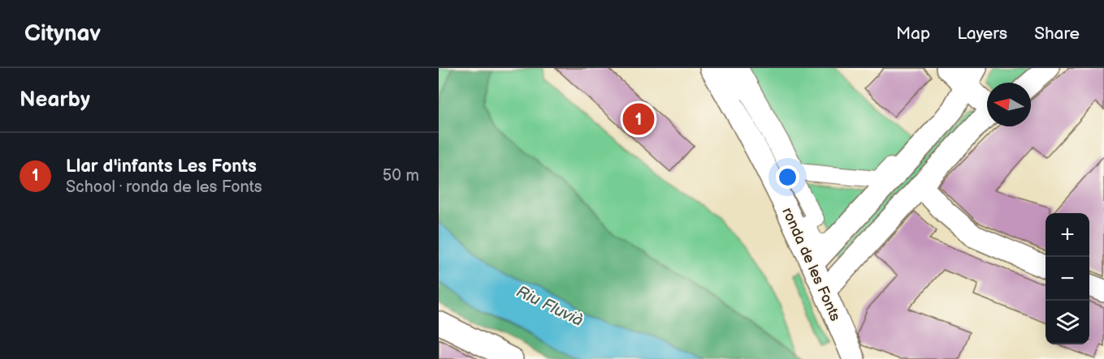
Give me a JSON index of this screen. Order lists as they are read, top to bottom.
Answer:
{
  "streets": {
    "street": ["ronda de les Fonts"]
  },
  "water": ["Riu Fluvià"],
  "north": "left",
  "page": {
    "header": "Citynav",
    "nav": ["Map", "Layers", "Share"],
    "heading": "Nearby",
    "pins": "1",
    "list": [
      {
        "mark": "1",
        "name": "Llar d'infants Les Fonts",
        "note": "School · ronda de les Fonts",
        "value": "50 m"
      }
    ],
    "map_buttons": ["+", "−"]
  }
}
